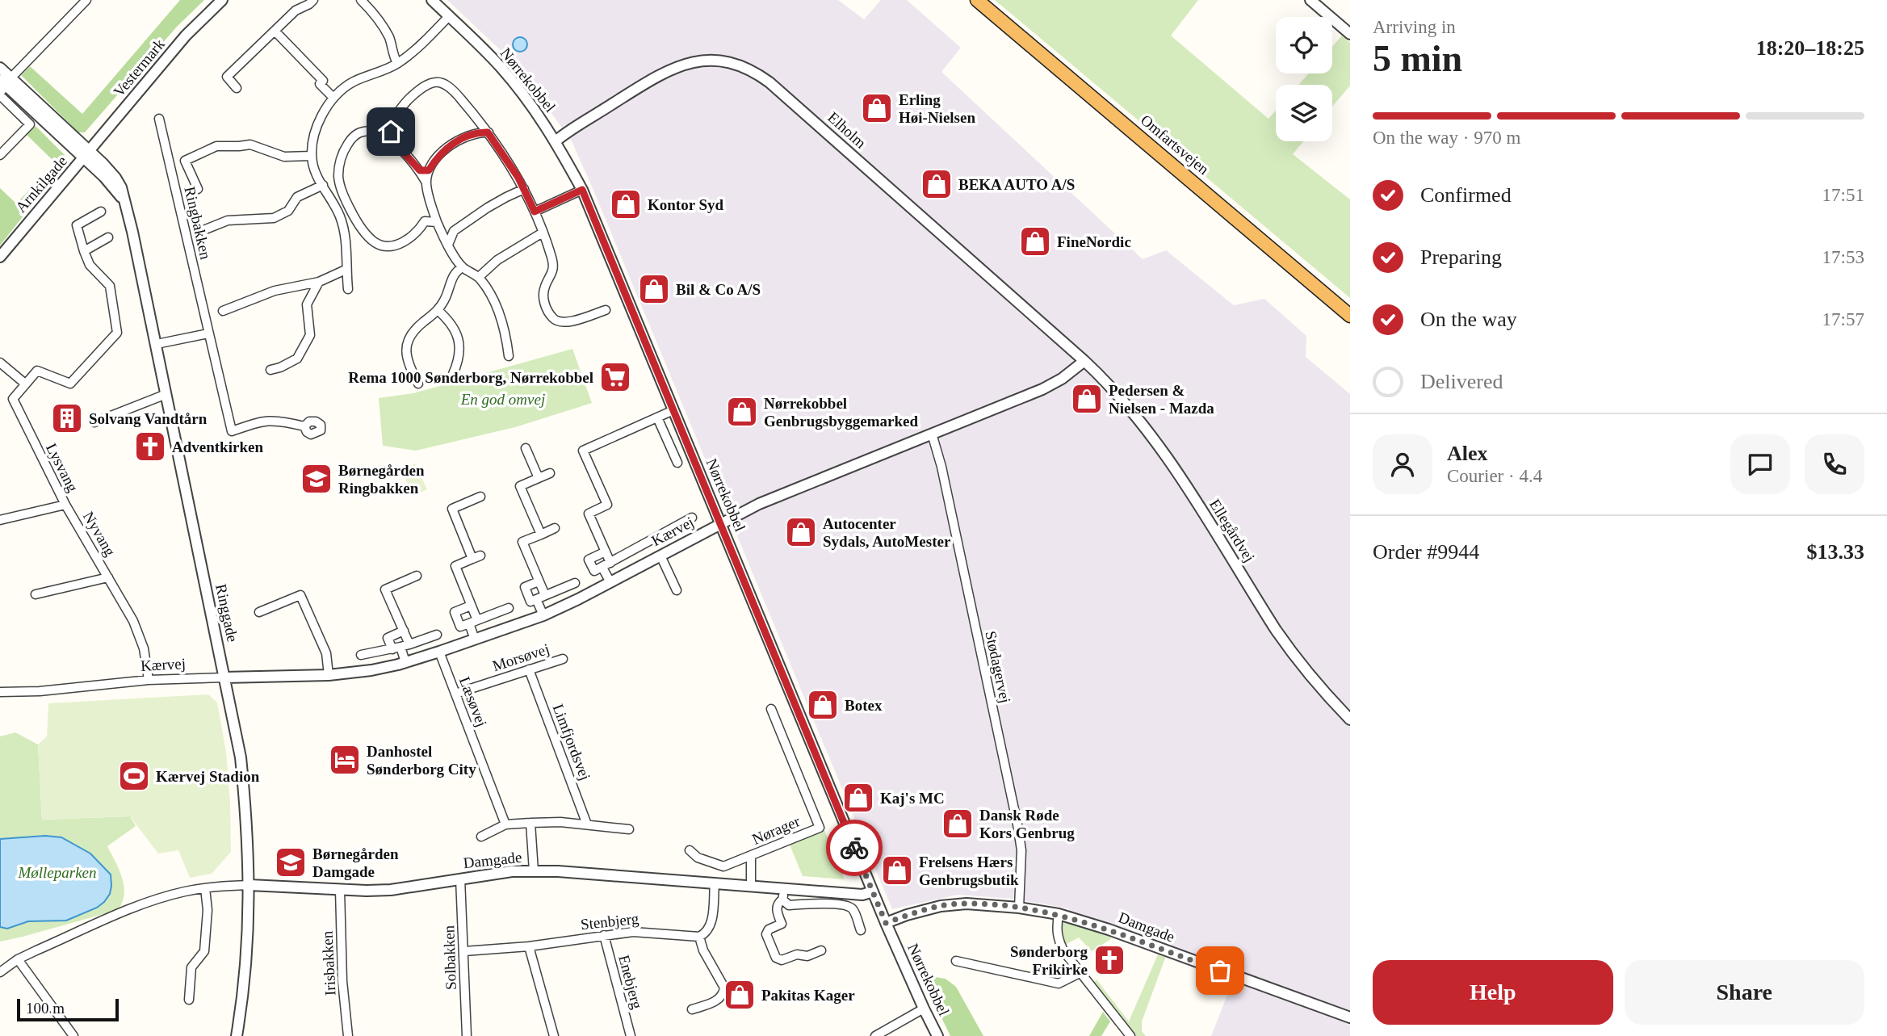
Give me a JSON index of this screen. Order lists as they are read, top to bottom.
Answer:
{
  "streets": {
    "highway": ["Omfartsvejen"],
    "street": [
      "Vestermark",
      "Nørrekobbel",
      "Elholm",
      "Arnkilgade",
      "Ringbakken",
      "Lysvang",
      "Ellegårdvej",
      "Kærvej",
      "Nyvang",
      "Ringgade",
      "Morsøvej",
      "Stødagervej",
      "Læsøvej",
      "Limfjordsvej",
      "Nørager",
      "Damgade",
      "Stenbjerg",
      "Solbakken",
      "Irisbakken",
      "Enebjerg"
    ]
  },
  "crossings": [
    ["Vestermark", "Arnkilgade"],
    ["Vestermark", "Ringgade"],
    ["Nørrekobbel", "Elholm"],
    ["Nørrekobbel", "Kærvej"],
    ["Nørrekobbel", "Damgade"],
    ["Elholm", "Ellegårdvej"],
    ["Elholm", "Kærvej"],
    ["Arnkilgade", "Ringgade"],
    ["Lysvang", "Nyvang"],
    ["Ellegårdvej", "Kærvej"],
    ["Kærvej", "Nyvang"],
    ["Kærvej", "Ringgade"],
    ["Kærvej", "Stødagervej"],
    ["Kærvej", "Læsøvej"],
    ["Ringgade", "Damgade"],
    ["Morsøvej", "Læsøvej"],
    ["Morsøvej", "Limfjordsvej"],
    ["Stødagervej", "Damgade"],
    ["Nørager", "Damgade"],
    ["Damgade", "Solbakken"],
    ["Damgade", "Irisbakken"],
    ["Stenbjerg", "Solbakken"],
    ["Stenbjerg", "Enebjerg"]
  ],
  "parks": ["En god omvej", "Mølleparken"],
  "places": {
    "shop": [
      "Erling Høi-Nielsen",
      "BEKA AUTO A/S",
      "Kontor Syd",
      "FineNordic",
      "Bil & Co A/S",
      "Pedersen & Nielsen - Mazda",
      "Nørrekobbel Genbrugsbyggemarked",
      "Autocenter Sydals, AutoMester",
      "Botex",
      "Kaj's MC",
      "Dansk Røde Kors Genbrug",
      "Frelsens Hærs Genbrugsbutik",
      "Pakitas Kager"
    ],
    "supermarket": ["Rema 1000 Sønderborg, Nørrekobbel"],
    "building": ["Solvang Vandtårn"],
    "church": ["Adventkirken", "Sønderborg Frikirke"],
    "school or university": ["Børnegården Ringbakken", "Børnegården Damgade"],
    "hotel": ["Danhostel Sønderborg City"],
    "sports": ["Kærvej Stadion"]
  },
  "scale_bar": "100 m",
  "page": {
    "heading": ["5 min", "Arriving in", "18:20–18:25"],
    "panel": [
      "Alex",
      "Courier · 4.4",
      "Order #9944",
      "$13.33"
    ],
    "bar": "On the way · 970 m",
    "list": [
      ["Confirmed", "17:51"],
      ["Preparing", "17:53"],
      ["On the way", "17:57"],
      "Delivered"
    ],
    "buttons": ["Help", "Share"],
    "scale": "100 m"
  }
}
